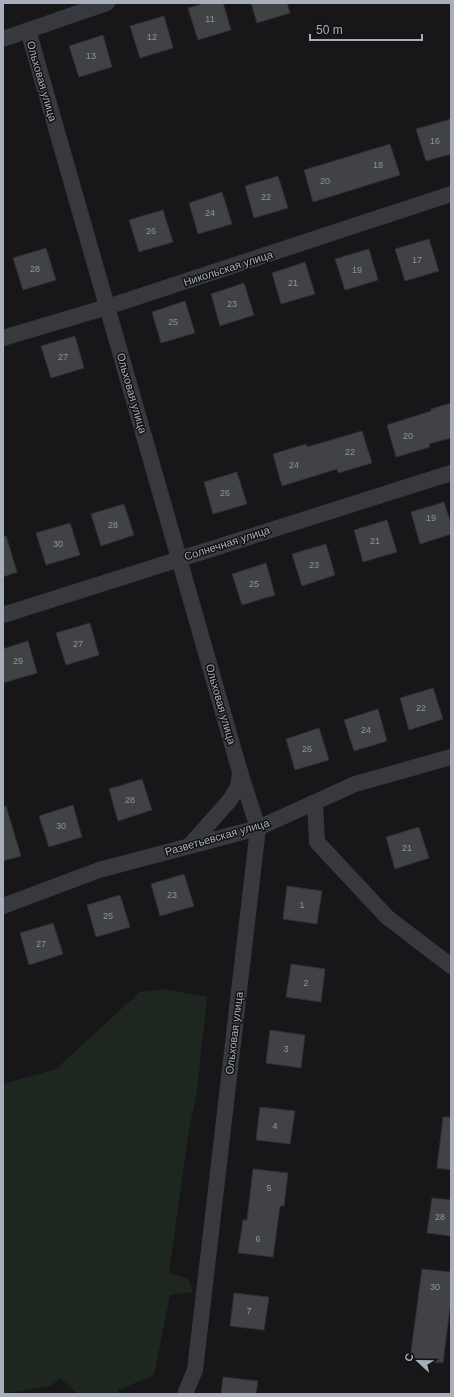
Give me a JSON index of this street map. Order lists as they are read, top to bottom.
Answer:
{
  "streets": {
    "street": [
      "Ольховая улица",
      "Никольская улица",
      "Солнечная улица",
      "Разветьевская улица"
    ]
  },
  "crossings": [
    ["Ольховая улица", "Никольская улица"],
    ["Ольховая улица", "Солнечная улица"],
    ["Ольховая улица", "Разветьевская улица"]
  ],
  "house_numbers": [
    "11",
    "12",
    "13",
    "16",
    "18",
    "20",
    "22",
    "24",
    "26",
    "17",
    "28",
    "19",
    "21",
    "23",
    "25",
    "27",
    "20",
    "22",
    "24",
    "26",
    "19",
    "28",
    "21",
    "30",
    "23",
    "25",
    "27",
    "29",
    "22",
    "24",
    "26",
    "28",
    "30",
    "21",
    "23",
    "1",
    "25",
    "27",
    "2",
    "3",
    "4",
    "5",
    "28",
    "6",
    "30",
    "7"
  ],
  "scale_bar": "50 m",
  "north": "left"
}
